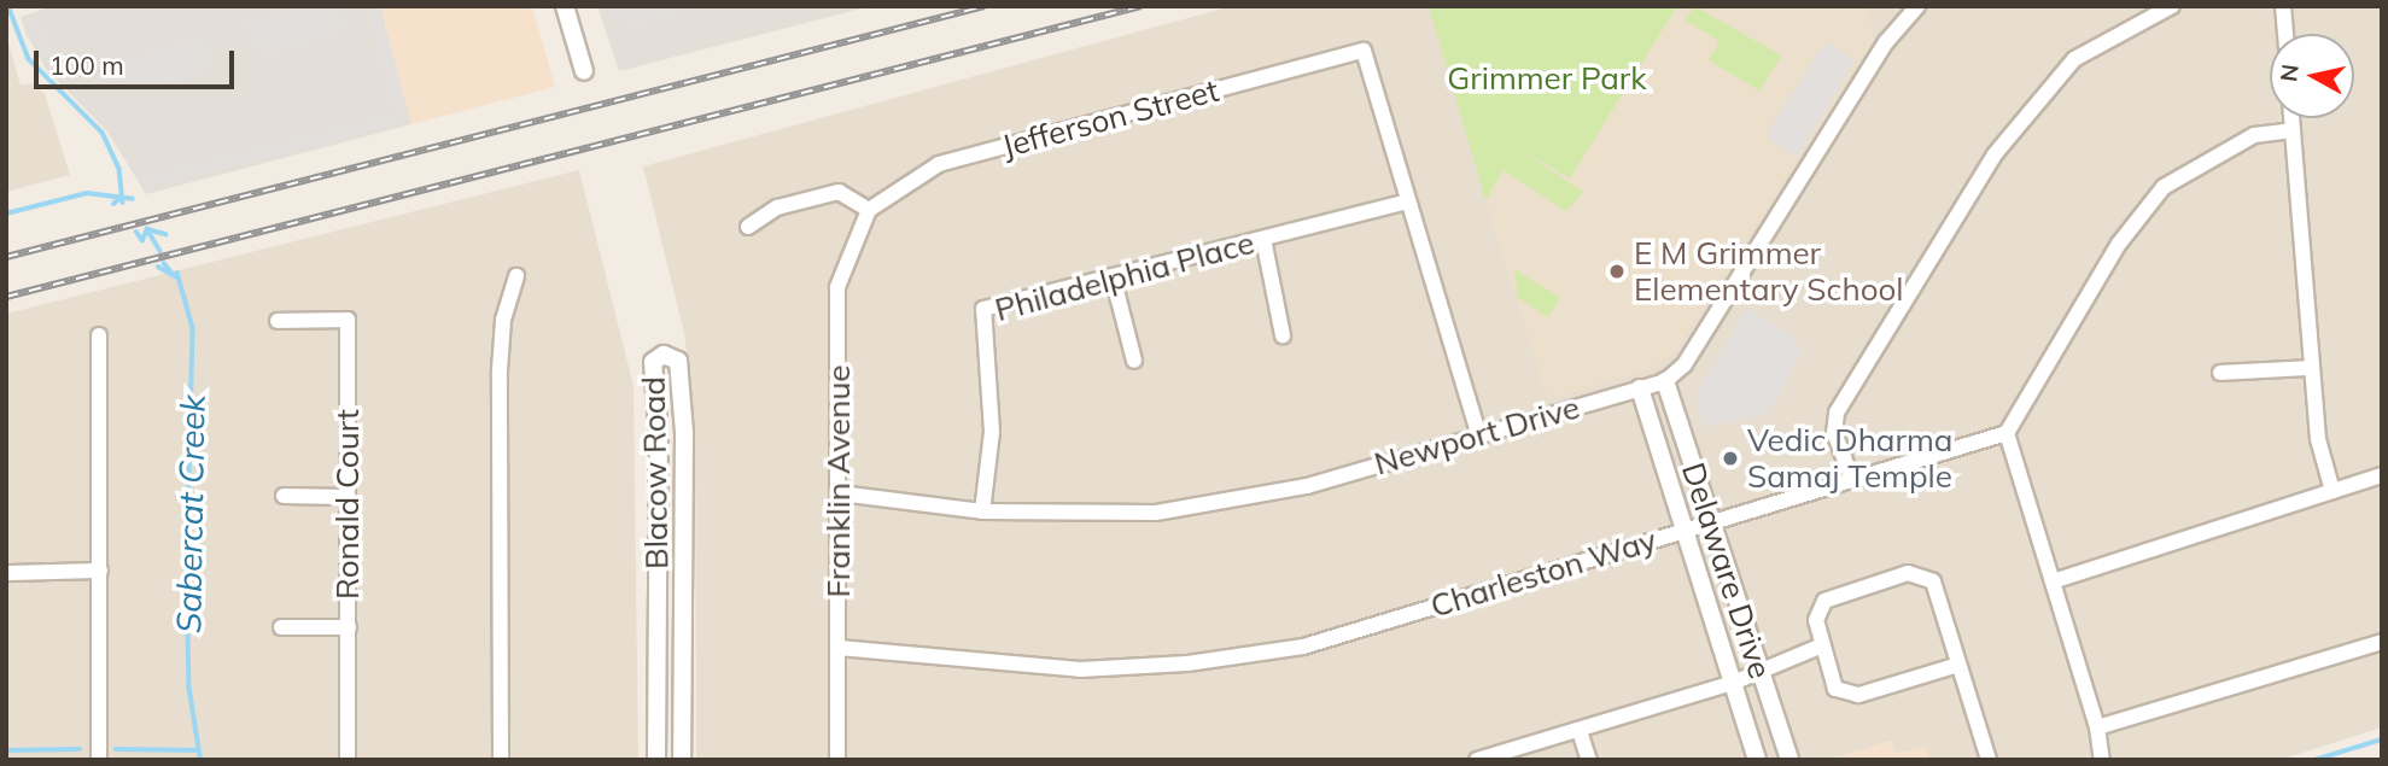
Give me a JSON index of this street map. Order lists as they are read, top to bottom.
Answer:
{
  "streets": {
    "street": [
      "Jefferson Street",
      "Philadelphia Place",
      "Newport Drive",
      "Blacow Road",
      "Franklin Avenue",
      "Ronald Court",
      "Delaware Drive",
      "Charleston Way"
    ]
  },
  "crossings": [
    ["Jefferson Street", "Philadelphia Place"],
    ["Jefferson Street", "Franklin Avenue"],
    ["Philadelphia Place", "Newport Drive"],
    ["Newport Drive", "Franklin Avenue"],
    ["Newport Drive", "Delaware Drive"],
    ["Franklin Avenue", "Charleston Way"],
    ["Delaware Drive", "Charleston Way"]
  ],
  "water": ["Sabercat Creek"],
  "parks": ["Grimmer Park"],
  "places": ["E M Grimmer Elementary School", "Vedic Dharma Samaj Temple"],
  "scale_bar": "100 m",
  "north": "left"
}
